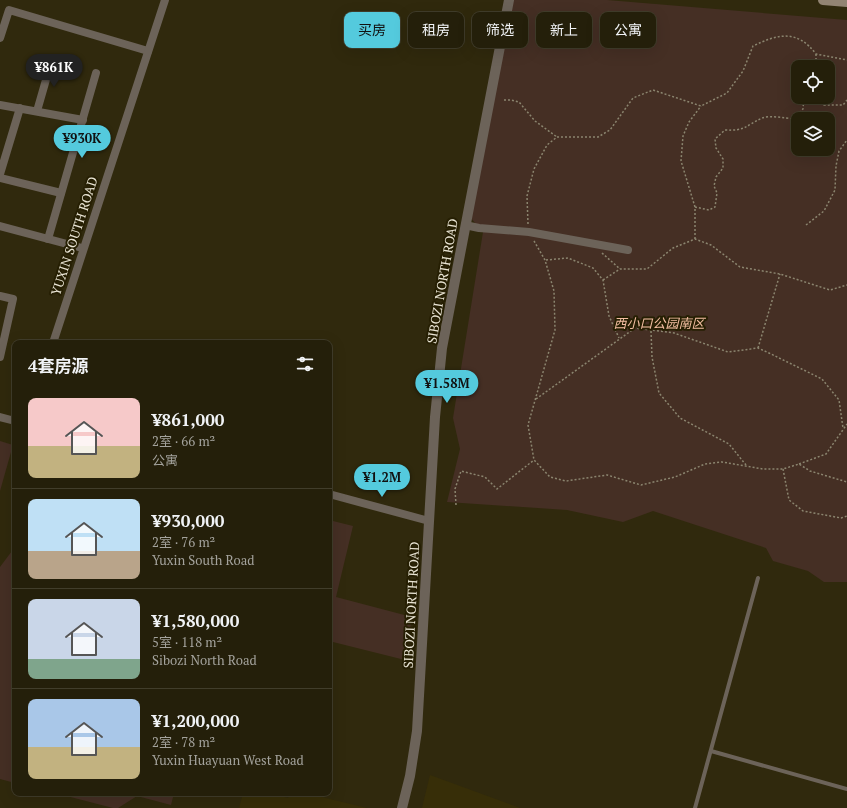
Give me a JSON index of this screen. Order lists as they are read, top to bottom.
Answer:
{
  "streets": {
    "street": ["YUXIN SOUTH ROAD", "SIBOZI NORTH ROAD"]
  },
  "parks": ["西小口公园南区"],
  "page": {
    "chip": [
      "买房",
      "租房",
      "筛选",
      "新上",
      "公寓"
    ],
    "price": [
      "¥861K",
      "¥930K",
      "¥1.58M",
      "¥1.2M"
    ],
    "heading": "4套房源",
    "list": [
      {
        "name": "¥861,000",
        "note": "2室 · 66 m² · 公寓"
      },
      {
        "name": "¥930,000",
        "note": "2室 · 76 m² · Yuxin South Road"
      },
      {
        "name": "¥1,580,000",
        "note": "5室 · 118 m² · Sibozi North Road"
      },
      {
        "name": "¥1,200,000",
        "note": "2室 · 78 m² · Yuxin Huayuan West Road"
      }
    ]
  }
}
